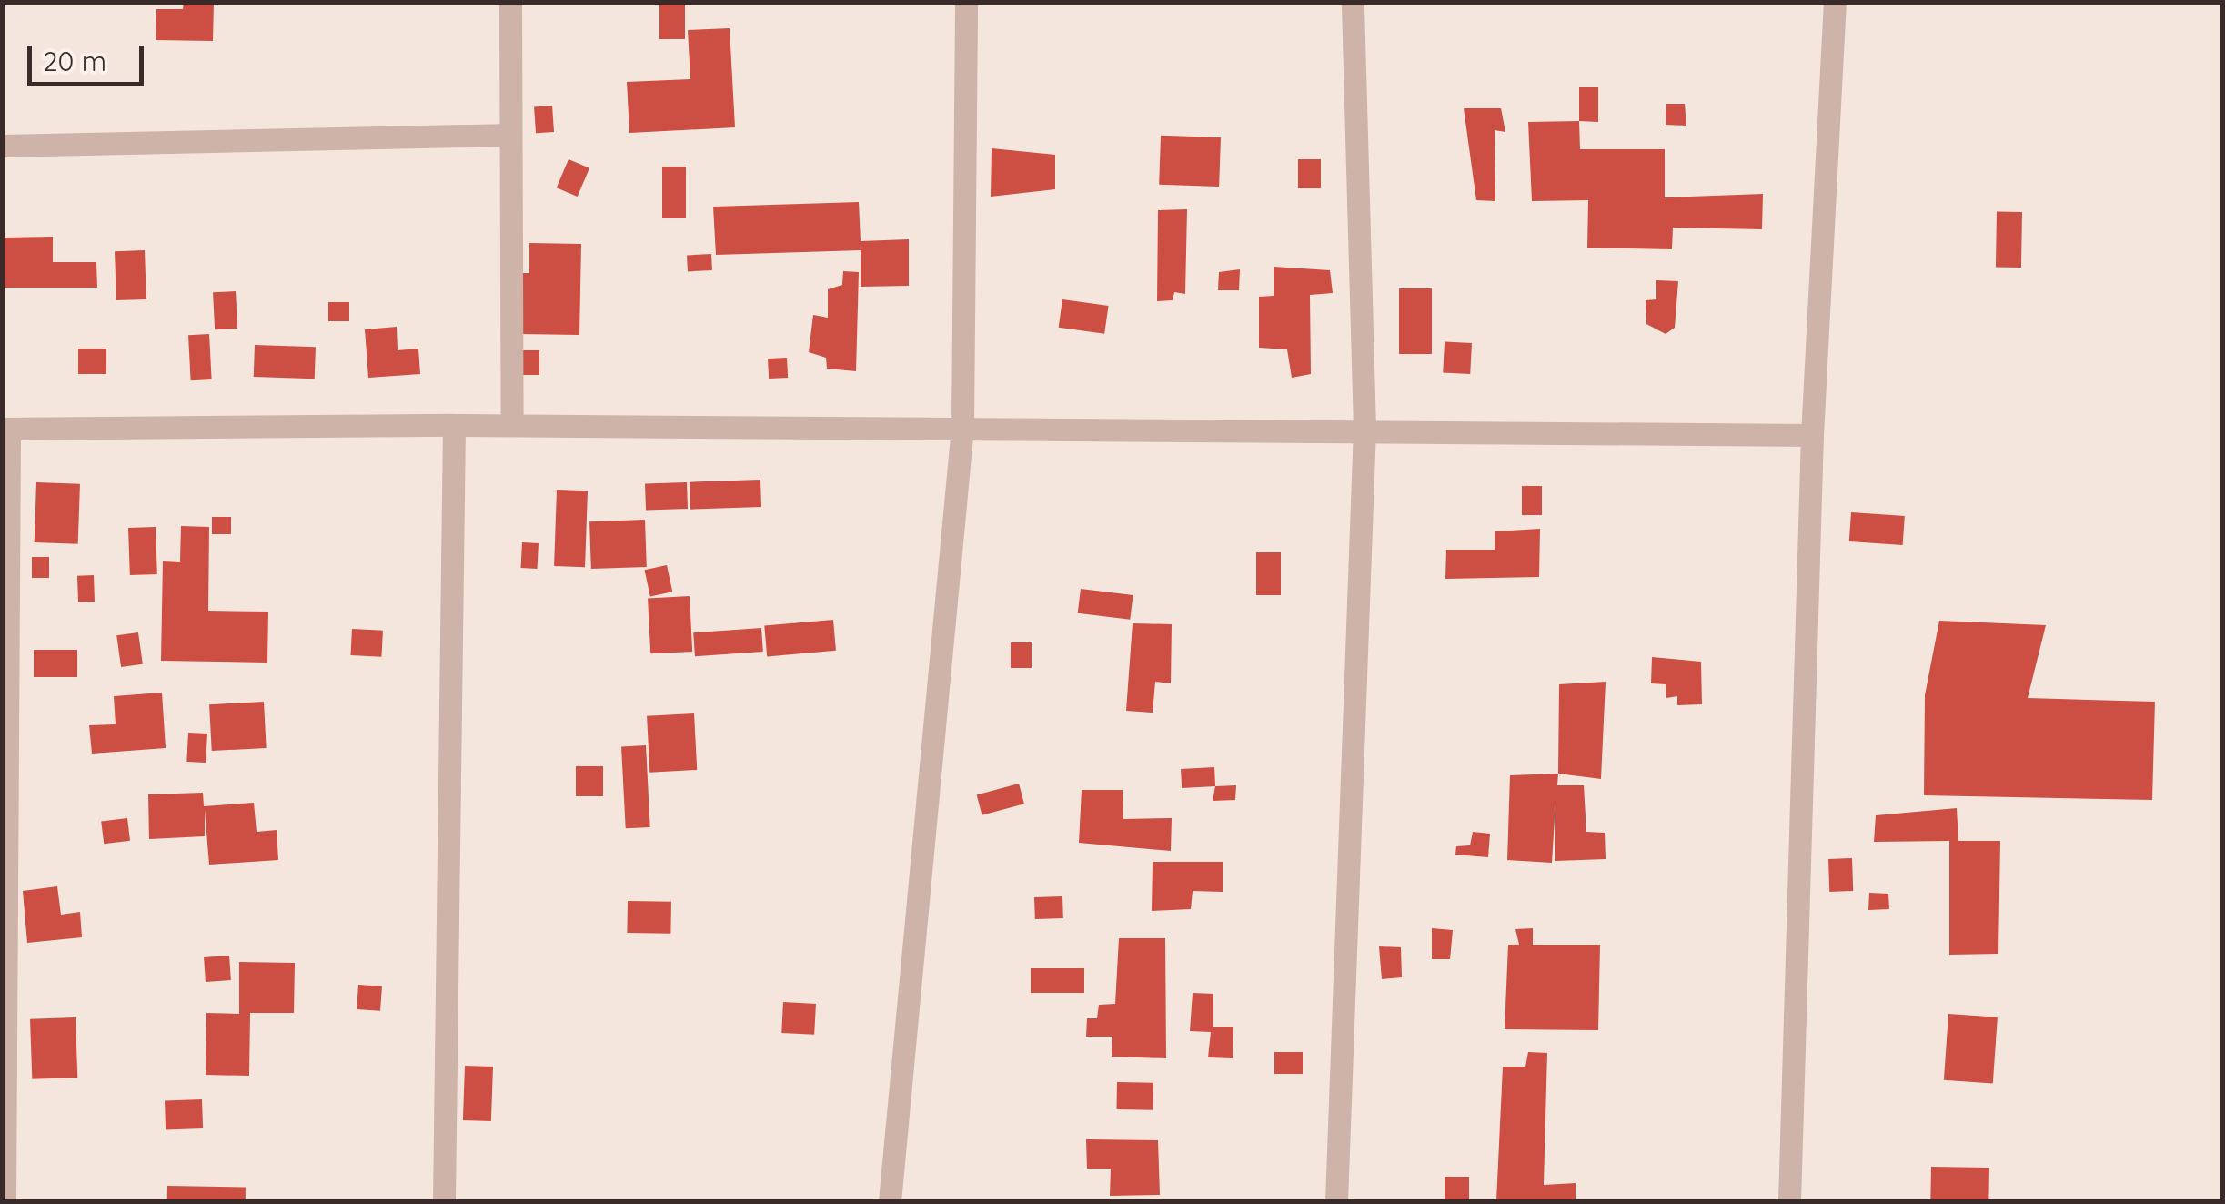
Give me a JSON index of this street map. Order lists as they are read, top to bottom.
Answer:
{
  "scale_bar": "20 m"
}
